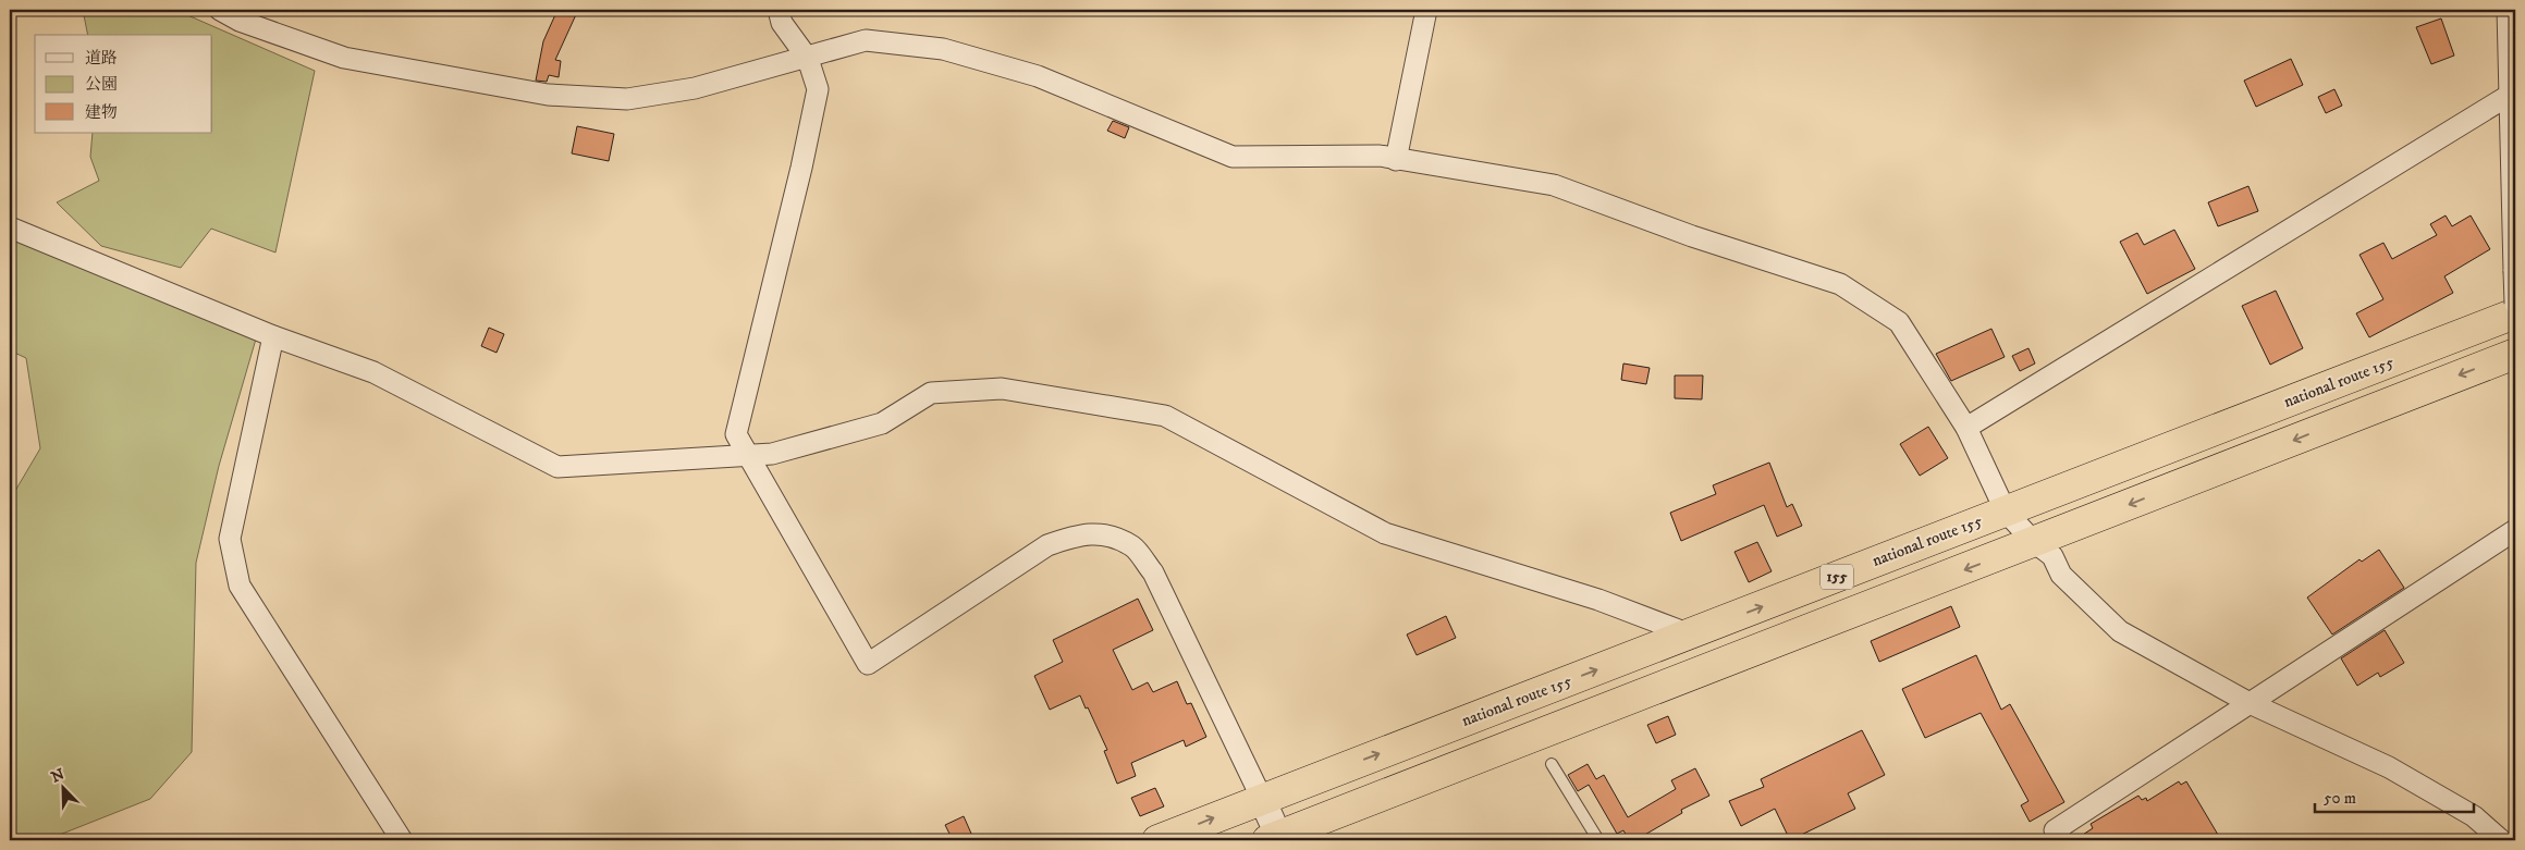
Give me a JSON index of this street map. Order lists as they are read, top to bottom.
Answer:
{
  "streets": {
    "highway": ["national route 155", "155"]
  },
  "legend": ["道路", "公園", "建物"],
  "scale_bar": "50 m",
  "north": "top left"
}
